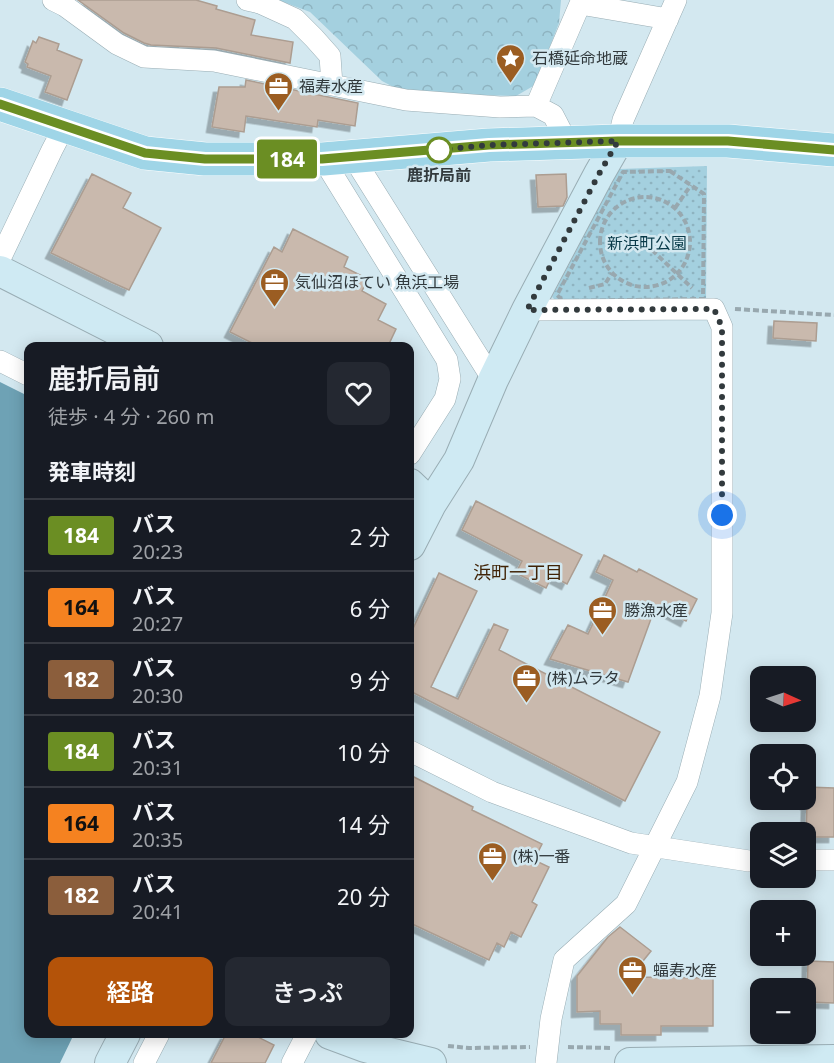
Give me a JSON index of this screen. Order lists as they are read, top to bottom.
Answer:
{
  "districts": ["浜町一丁目"],
  "parks": ["新浜町公園"],
  "places": {
    "place": ["石橋延命地蔵"],
    "office": [
      "福寿水産",
      "気仙沼ほてい 魚浜工場",
      "勝漁水産",
      "(株)ムラタ",
      "(株)一番",
      "蝠寿水産"
    ],
    "other": ["鹿折局前"]
  },
  "lines": ["bus line 184"],
  "north": "right",
  "page": {
    "on_map": "184",
    "heading": [
      ["鹿折局前", "徒歩 · 4 分 · 260 m"],
      "発車時刻"
    ],
    "list": [
      {
        "mark": "184",
        "name": "バス",
        "note": "20:23",
        "value": "2 分"
      },
      {
        "mark": "164",
        "name": "バス",
        "note": "20:27",
        "value": "6 分"
      },
      {
        "mark": "182",
        "name": "バス",
        "note": "20:30",
        "value": "9 分"
      },
      {
        "mark": "184",
        "name": "バス",
        "note": "20:31",
        "value": "10 分"
      },
      {
        "mark": "164",
        "name": "バス",
        "note": "20:35",
        "value": "14 分"
      },
      {
        "mark": "182",
        "name": "バス",
        "note": "20:41",
        "value": "20 分"
      }
    ],
    "map_buttons": ["+", "−"],
    "buttons": ["経路", "きっぷ"]
  }
}
